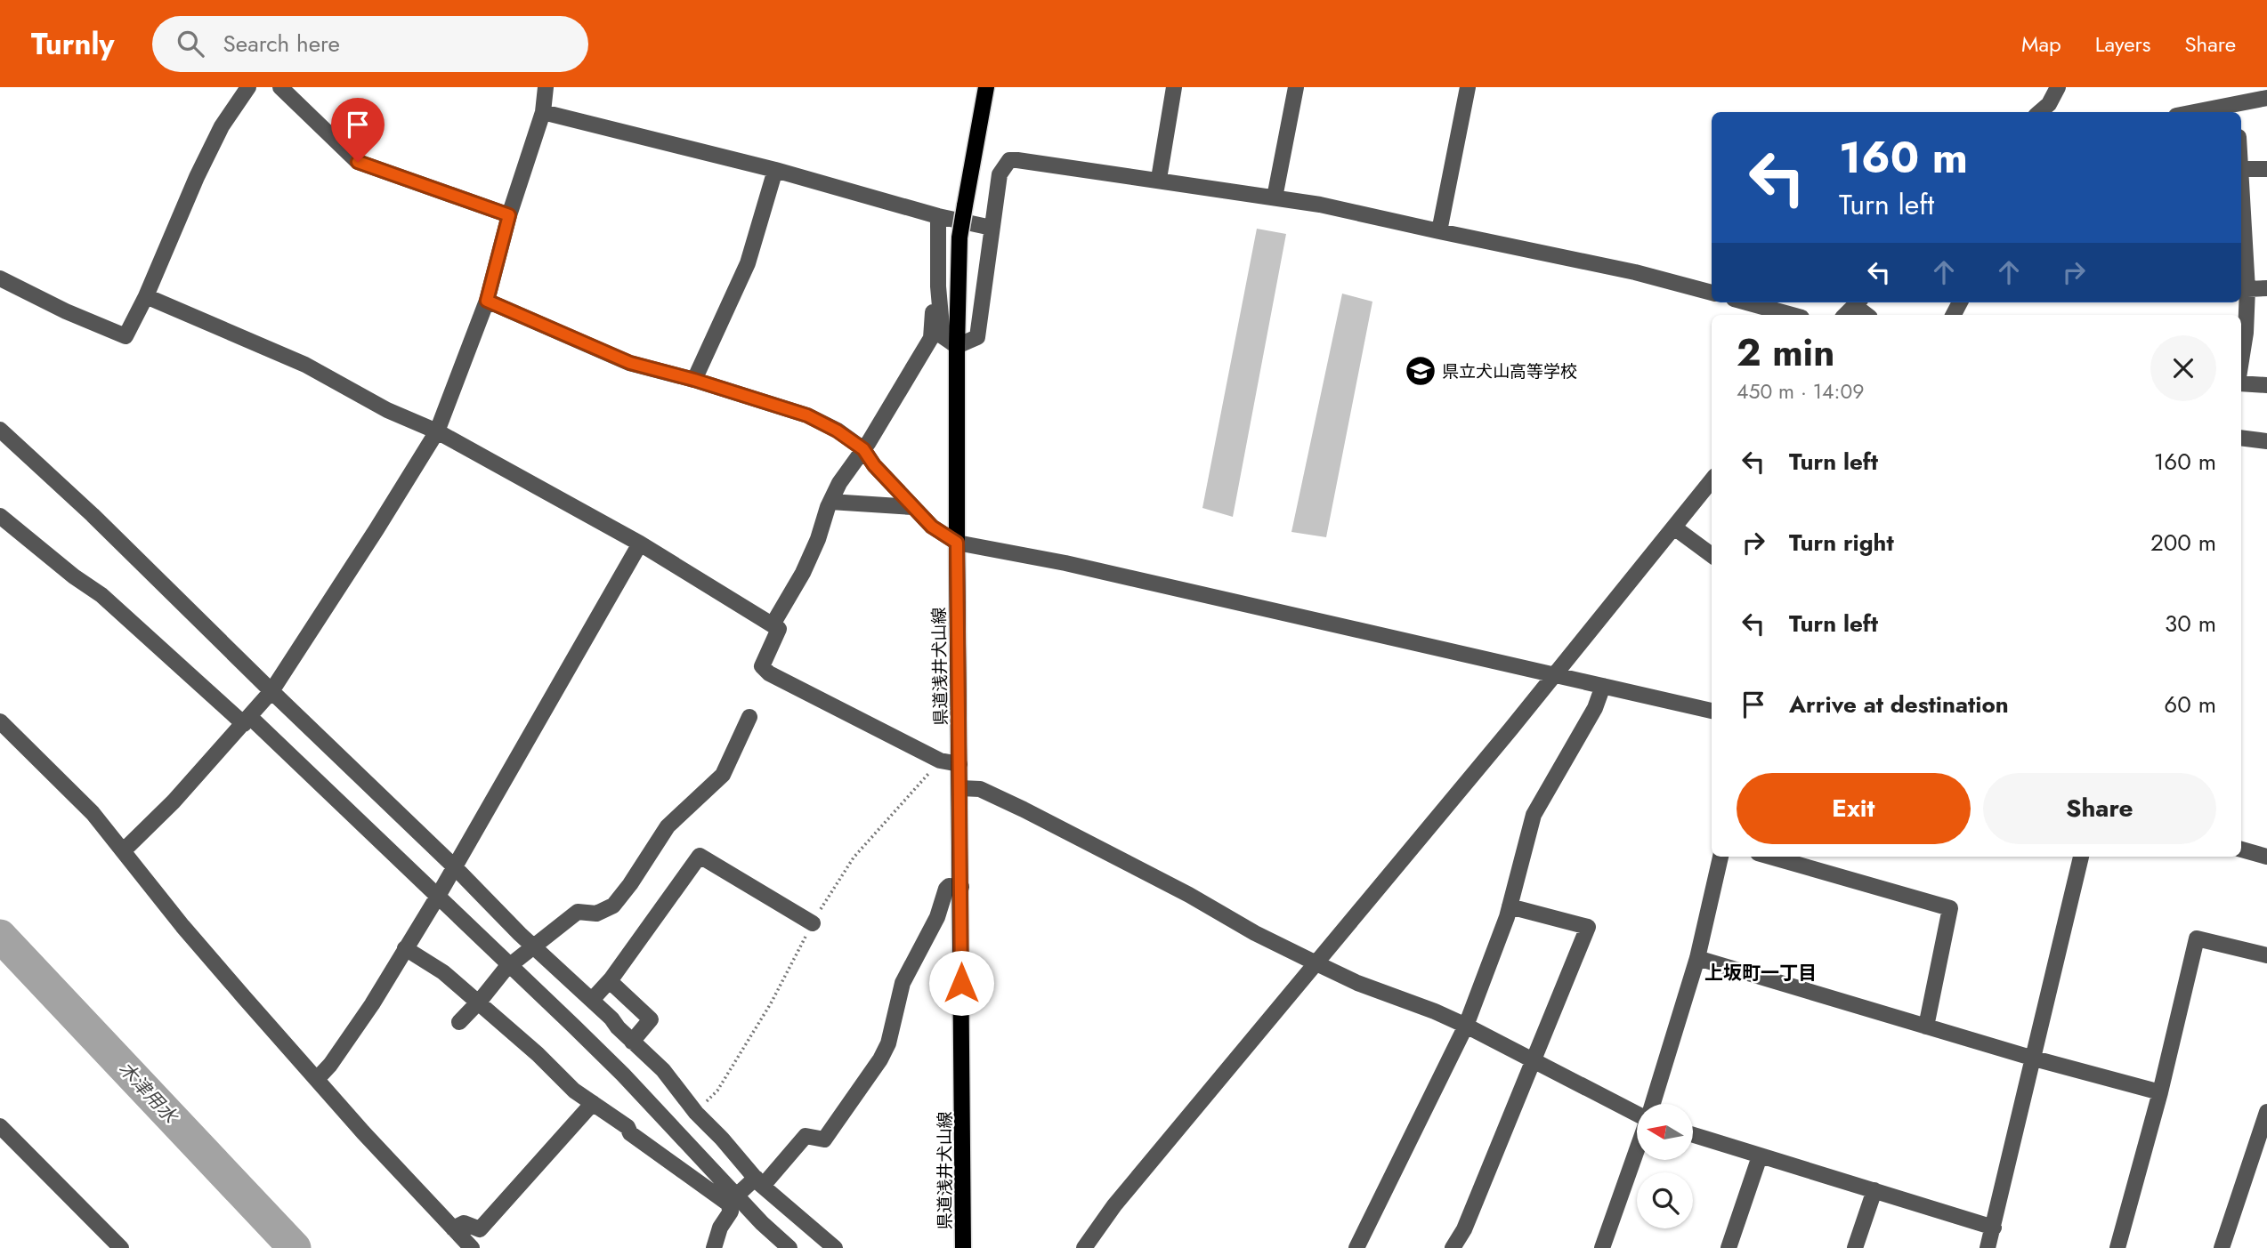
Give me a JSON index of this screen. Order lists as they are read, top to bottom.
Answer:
{
  "streets": {
    "main road": ["県道浅井犬山線"]
  },
  "districts": ["上坂町一丁目"],
  "water": ["木津用水"],
  "places": {
    "school or university": ["県立犬山高等学校"]
  },
  "north": "left",
  "page": {
    "header": "Turnly",
    "search": "Search here",
    "nav": ["Map", "Layers", "Share"],
    "turn": ["160 m", "Turn left"],
    "heading": ["2 min", "450 m · 14:09"],
    "list": [
      {
        "name": "Turn left",
        "value": "160 m"
      },
      {
        "name": "Turn right",
        "value": "200 m"
      },
      {
        "name": "Turn left",
        "value": "30 m"
      },
      {
        "name": "Arrive at destination",
        "value": "60 m"
      }
    ],
    "buttons": ["Exit", "Share"]
  }
}
